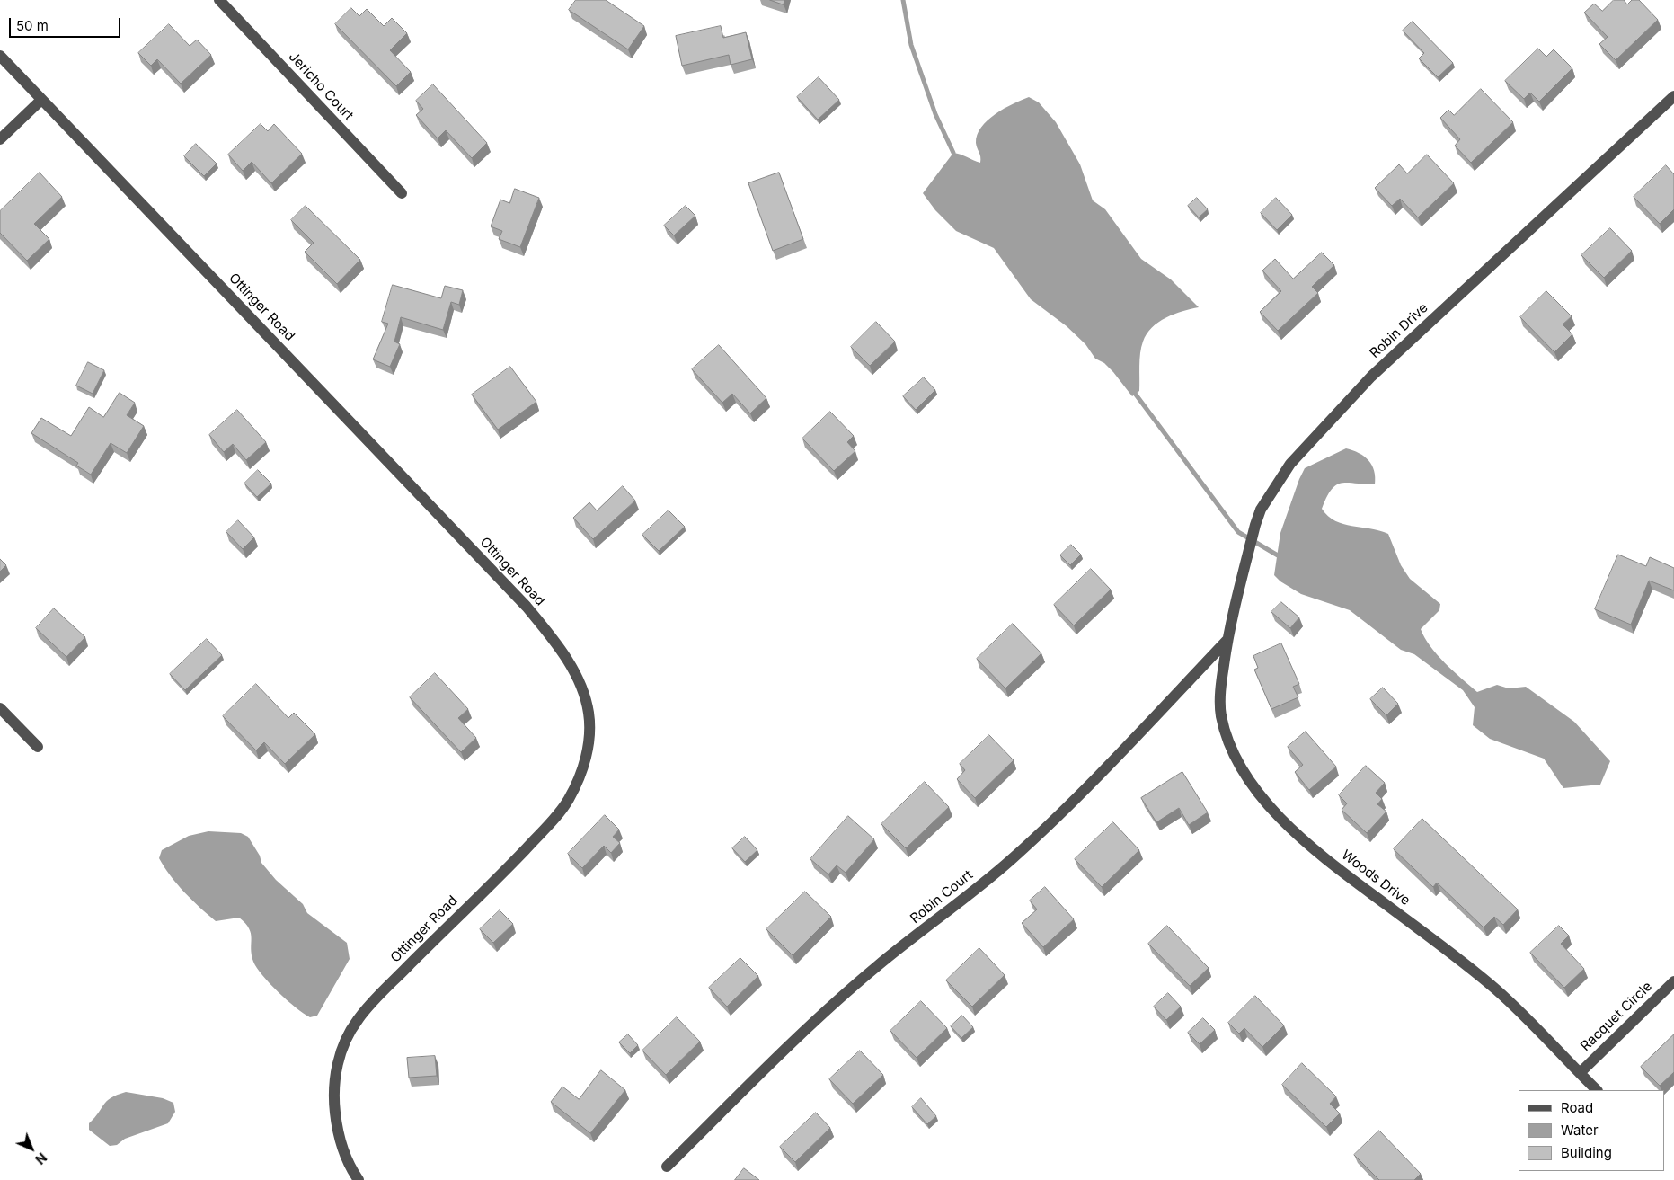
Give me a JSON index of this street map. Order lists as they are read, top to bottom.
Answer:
{
  "streets": {
    "street": [
      "Jericho Court",
      "Ottinger Road",
      "Robin Drive",
      "Woods Drive",
      "Robin Court",
      "Racquet Circle"
    ]
  },
  "crossings": [
    ["Robin Drive", "Woods Drive"],
    ["Robin Drive", "Robin Court"],
    ["Woods Drive", "Robin Court"],
    ["Woods Drive", "Racquet Circle"]
  ],
  "legend": ["Road", "Water", "Building"],
  "scale_bar": "50 m",
  "north": "bottom right"
}
